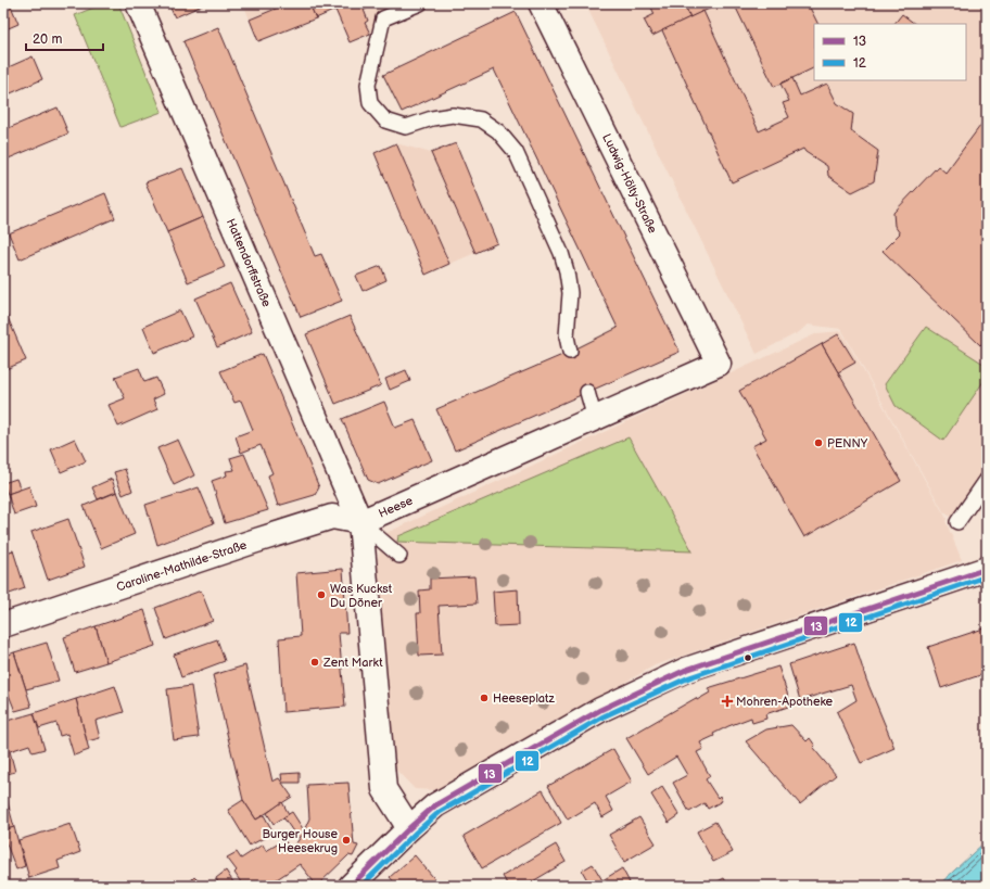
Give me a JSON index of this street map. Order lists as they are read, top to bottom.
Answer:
{
  "streets": {
    "street": [
      "Ludwig-Hölty-Straße",
      "Hattendorffstraße",
      "Heese",
      "Caroline-Mathilde-Straße"
    ]
  },
  "crossings": [
    ["Ludwig-Hölty-Straße", "Heese"],
    ["Hattendorffstraße", "Heese"],
    ["Hattendorffstraße", "Caroline-Mathilde-Straße"],
    ["Heese", "Caroline-Mathilde-Straße"]
  ],
  "places": {
    "other": [
      "PENNY",
      "Was Kuckst Du Döner",
      "Zent Markt",
      "Heeseplatz",
      "Burger House Heesekrug"
    ],
    "health": ["Mohren-Apotheke"]
  },
  "lines": ["transit line 13", "transit line 12"],
  "legend": ["13", "12"],
  "scale_bar": "20 m"
}
